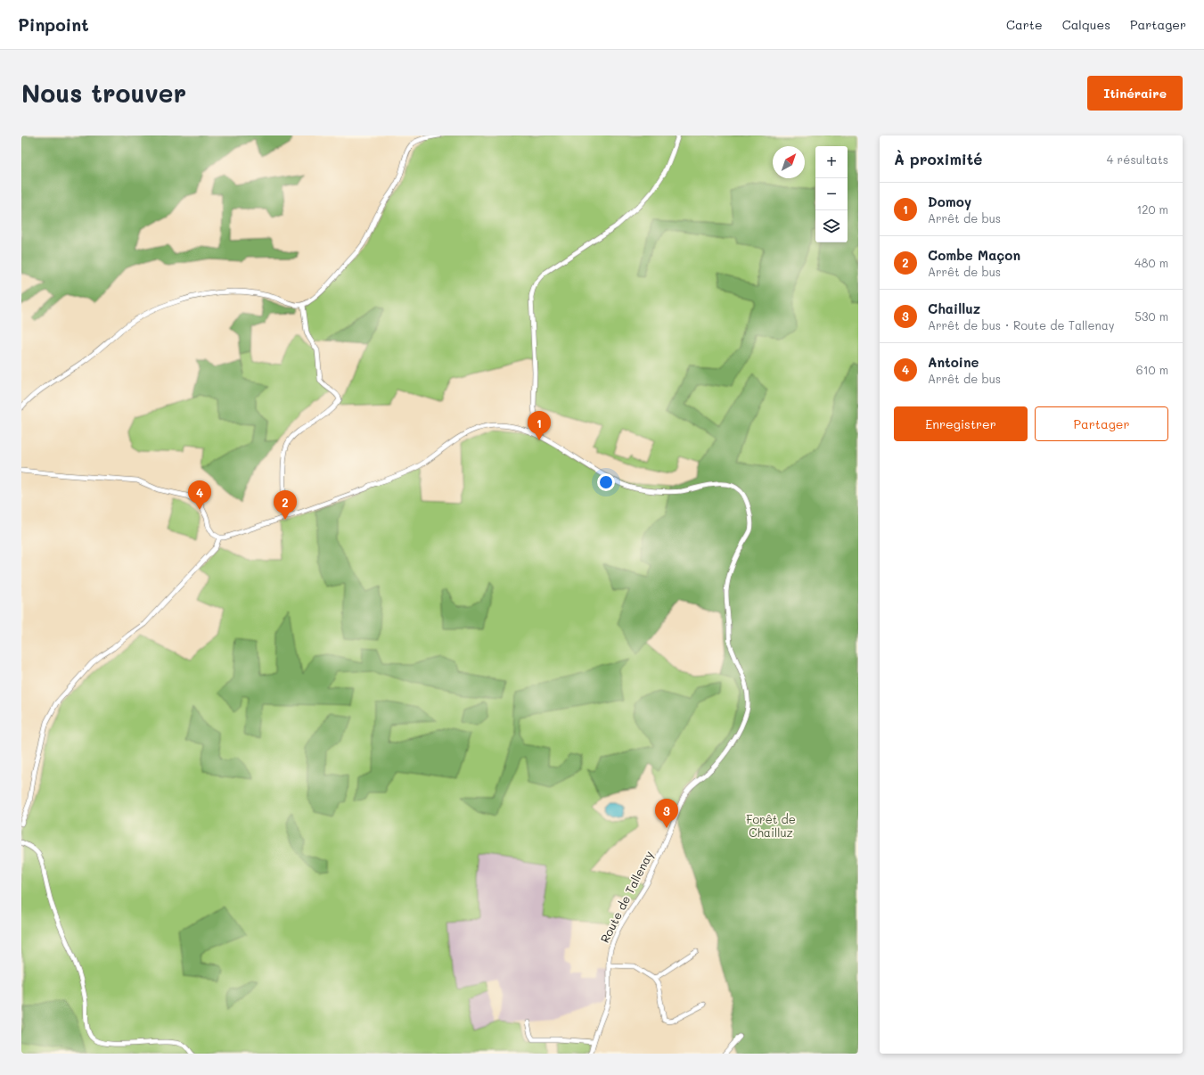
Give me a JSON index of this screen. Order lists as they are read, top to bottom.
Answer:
{
  "streets": {
    "street": ["Route de Tallenay"]
  },
  "parks": ["Forêt de Chailluz"],
  "north": "top right",
  "page": {
    "header": "Pinpoint",
    "nav": ["Carte", "Calques", "Partager"],
    "buttons": [
      "Itinéraire",
      ["Enregistrer", "Partager"]
    ],
    "title": "Nous trouver",
    "heading": ["À proximité", "4 résultats"],
    "map_buttons": ["+", "−"],
    "list": [
      {
        "mark": "1",
        "name": "Domoy",
        "note": "Arrêt de bus",
        "value": "120 m"
      },
      {
        "mark": "2",
        "name": "Combe Maçon",
        "note": "Arrêt de bus",
        "value": "480 m"
      },
      {
        "mark": "3",
        "name": "Chailluz",
        "note": "Arrêt de bus · Route de Tallenay",
        "value": "530 m"
      },
      {
        "mark": "4",
        "name": "Antoine",
        "note": "Arrêt de bus",
        "value": "610 m"
      }
    ],
    "pins": [
      "1",
      "4",
      "2",
      "3"
    ]
  }
}
